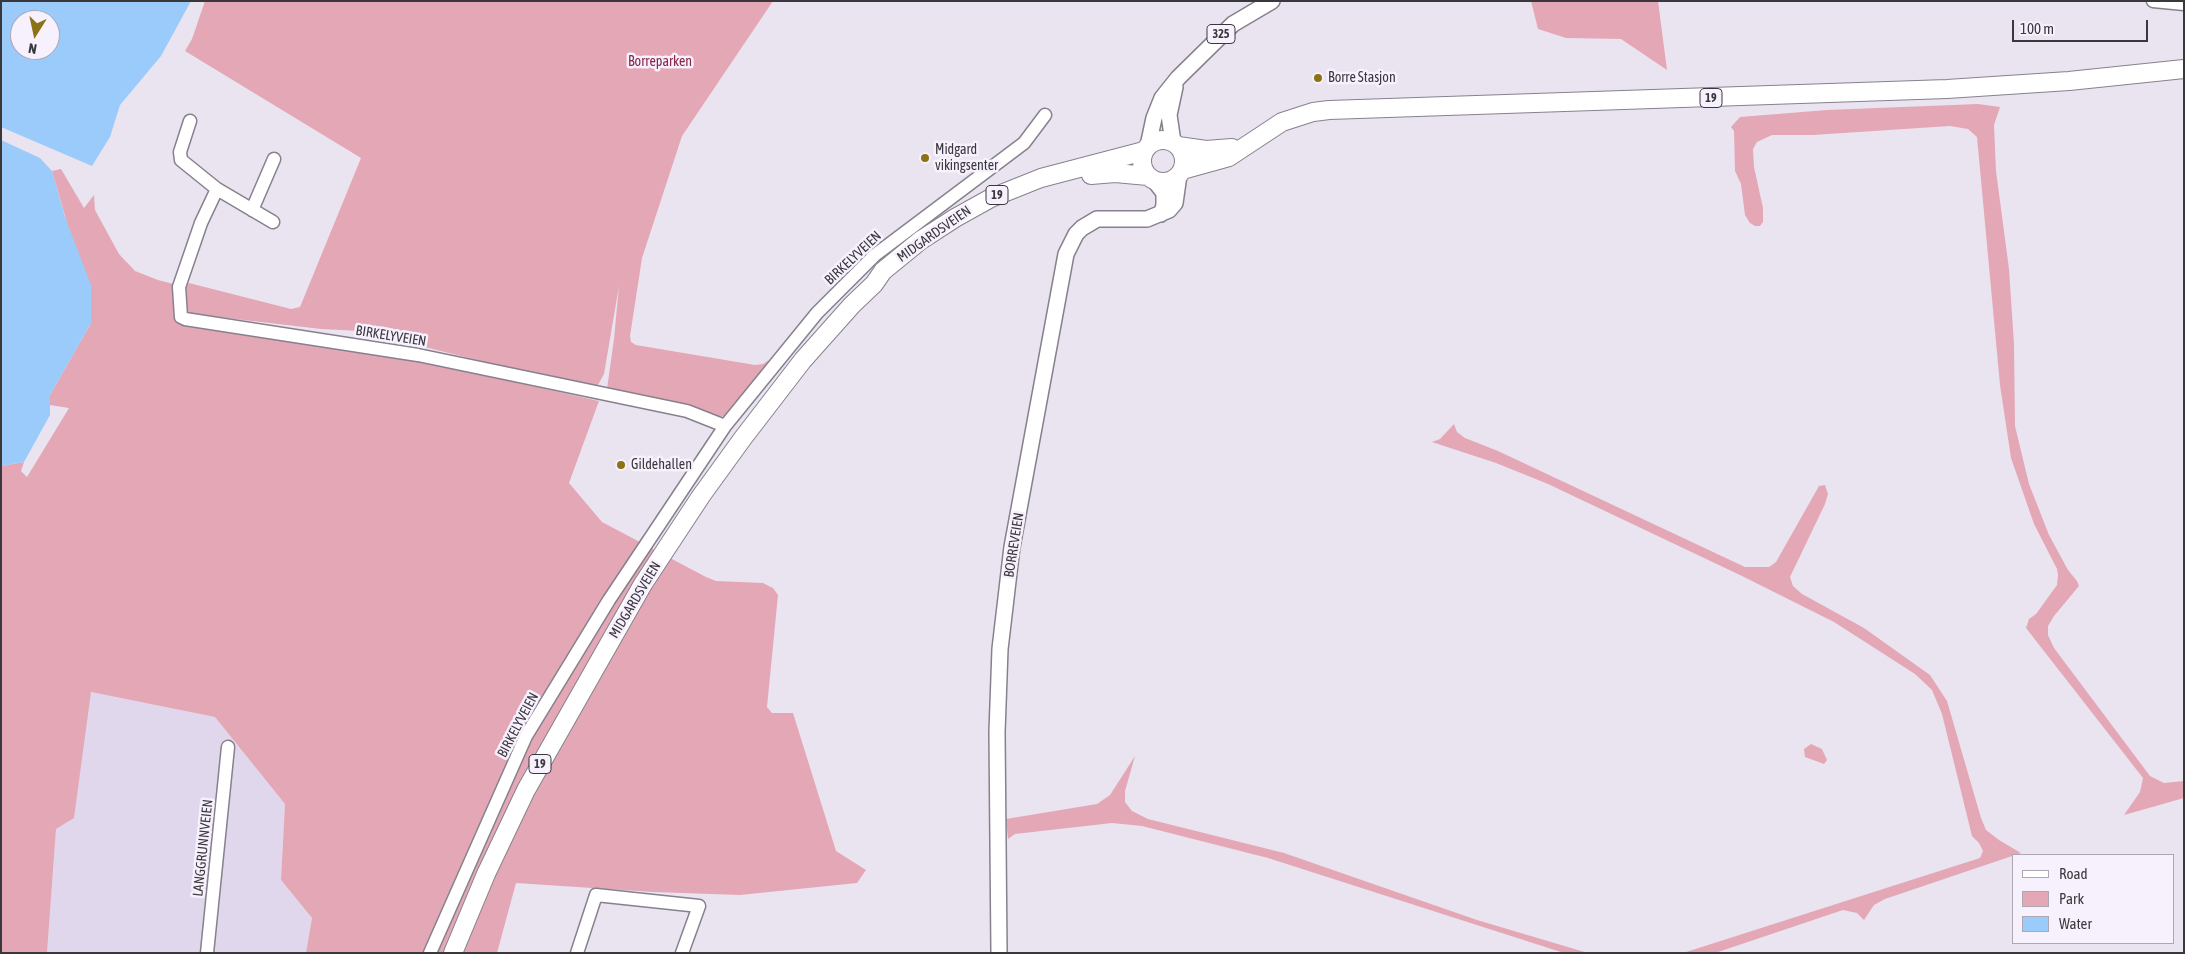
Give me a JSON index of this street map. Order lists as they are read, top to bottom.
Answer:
{
  "streets": {
    "highway": ["19", "MIDGARDSVEIEN"],
    "main road": ["325", "BORREVEIEN"],
    "street": ["BIRKELYVEIEN", "LANGGRUNNVEIEN"]
  },
  "crossings": [
    ["325", "19"],
    ["325", "MIDGARDSVEIEN"],
    ["19", "MIDGARDSVEIEN"]
  ],
  "parks": ["Borreparken"],
  "places": ["Borre Stasjon", "Midgard vikingsenter", "Gildehallen"],
  "legend": ["Road", "Park", "Water"],
  "scale_bar": "100 m",
  "north": "bottom"
}
